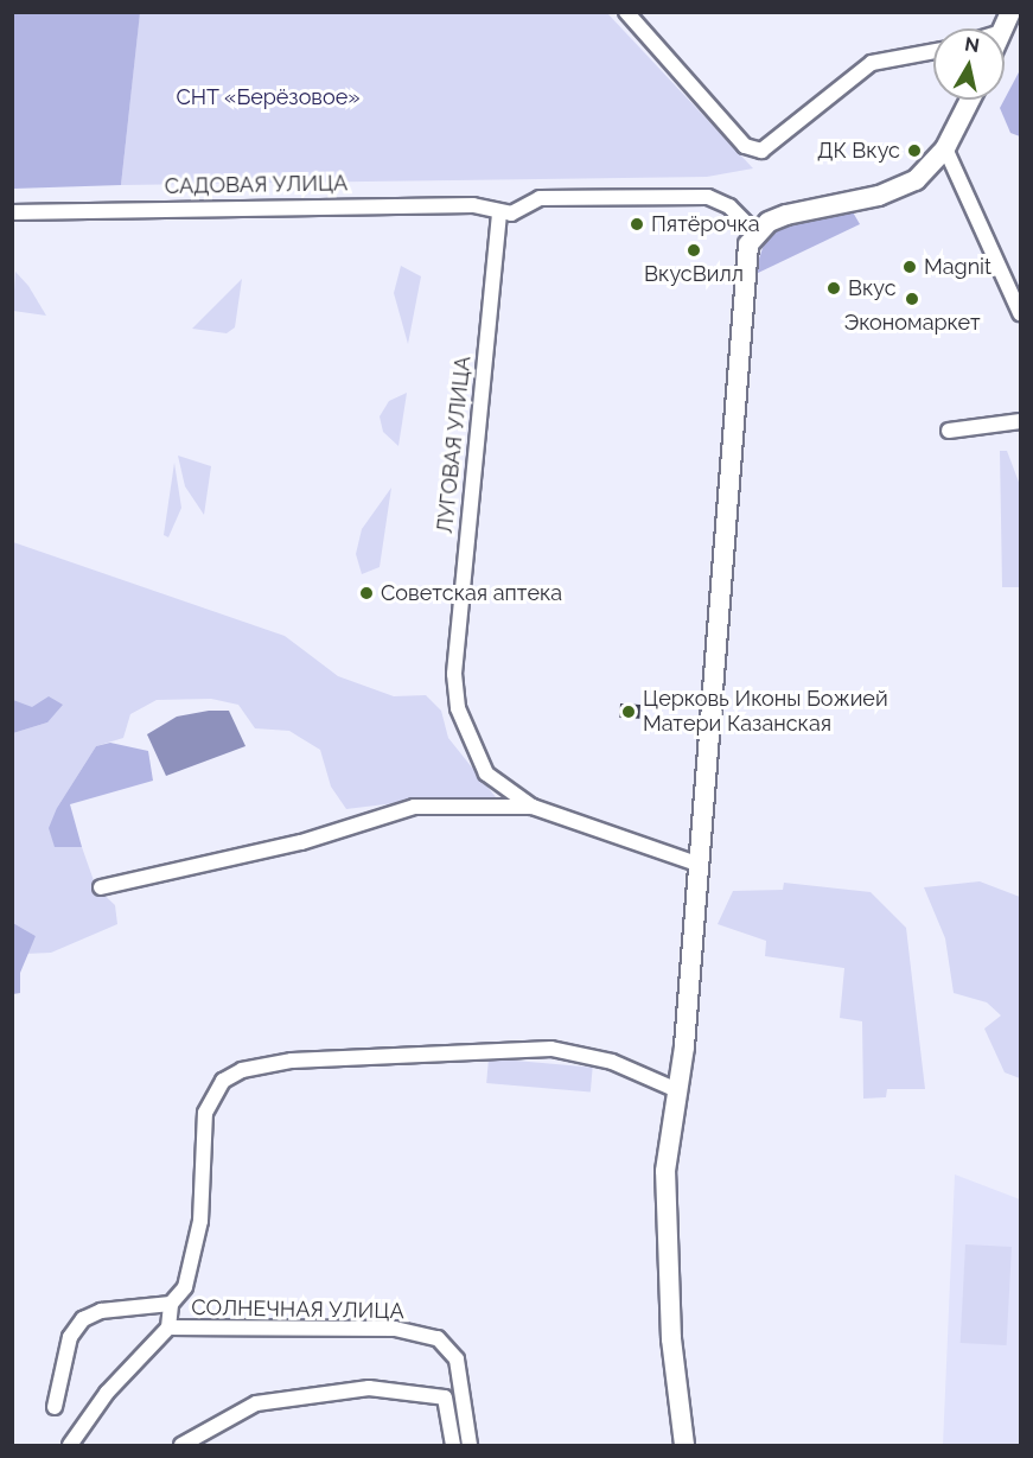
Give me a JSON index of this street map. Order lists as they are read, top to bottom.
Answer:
{
  "streets": {
    "street": ["САДОВАЯ УЛИЦА", "ЛУГОВАЯ УЛИЦА", "СОЛНЕЧНАЯ УЛИЦА"]
  },
  "crossings": [
    ["САДОВАЯ УЛИЦА", "ЛУГОВАЯ УЛИЦА"]
  ],
  "parks": ["СНТ «Берёзовое»"],
  "places": [
    "ДК Вкус",
    "Пятёрочка",
    "ВкусВилл",
    "Magnit",
    "Вкус",
    "Экономаркет",
    "Советская аптека",
    "Церковь Иконы Божией Матери Казанская"
  ],
  "north": "top"
}
